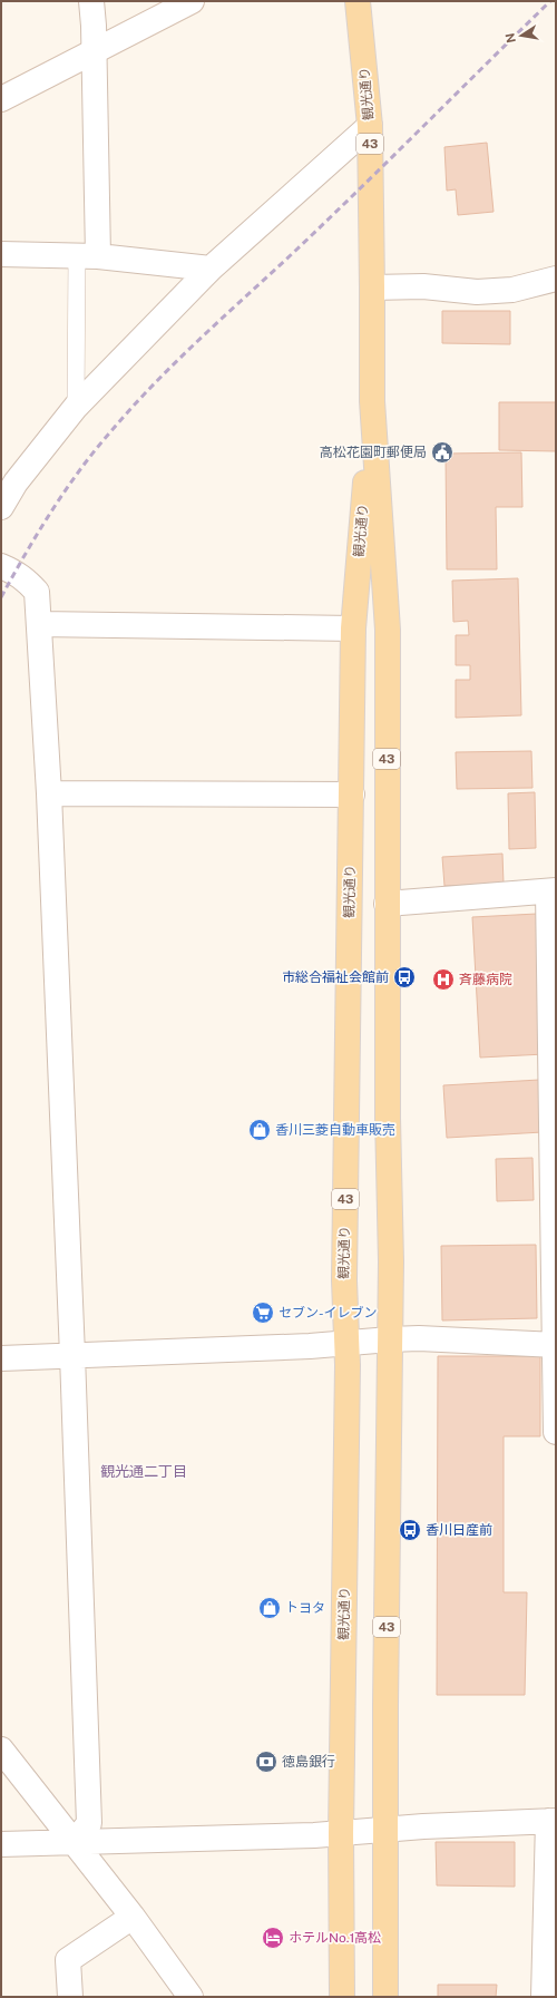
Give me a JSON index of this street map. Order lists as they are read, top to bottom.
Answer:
{
  "streets": {
    "main road": ["観光通り", "43"]
  },
  "districts": ["観光通二丁目"],
  "places": {
    "public building": ["高松花園町郵便局"],
    "bus stop": ["市総合福祉会館前", "香川日産前"],
    "hospital": ["斉藤病院"],
    "shop": ["香川三菱自動車販売", "トヨタ"],
    "supermarket": ["セブン-イレブン"],
    "bank": ["徳島銀行"],
    "hotel": ["ホテルNo.1高松"]
  },
  "north": "left"
}
